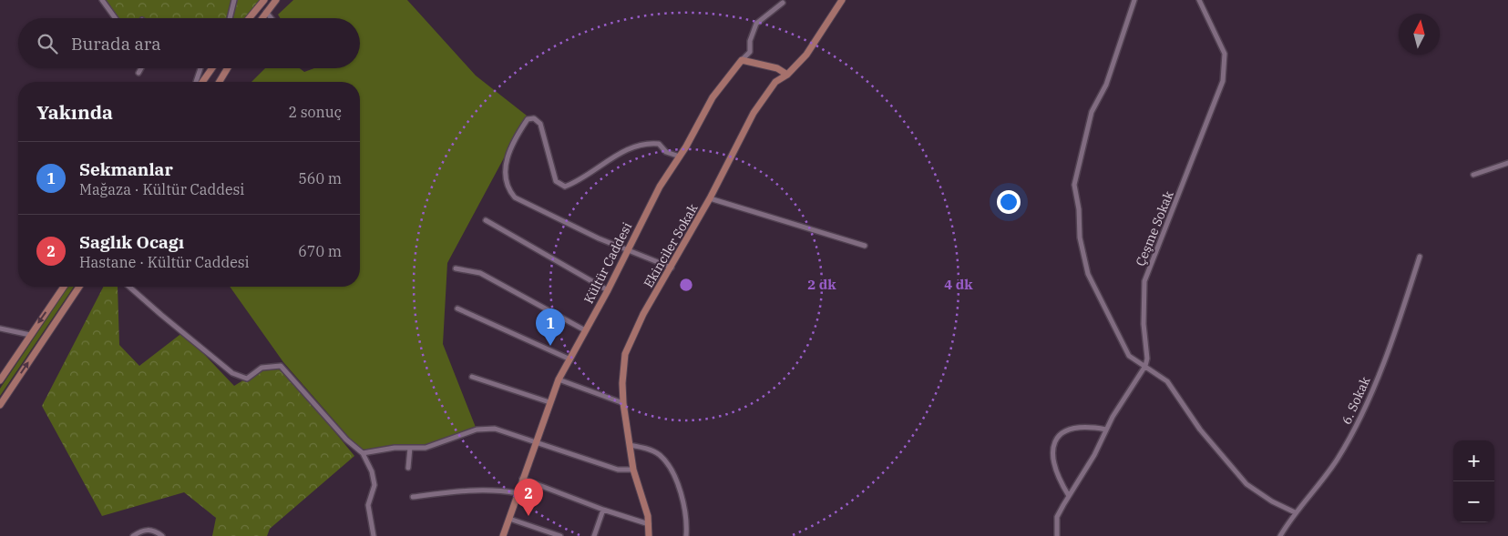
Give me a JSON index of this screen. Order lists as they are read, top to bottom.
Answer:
{
  "streets": {
    "street": [
      "Çeşme Sokak",
      "Ekinciler Sokak",
      "Kültür Caddesi",
      "6. Sokak"
    ]
  },
  "north": "top",
  "page": {
    "search": "Burada ara",
    "heading": ["Yakında", "2 sonuç"],
    "list": [
      {
        "mark": "1",
        "name": "Sekmanlar",
        "note": "Mağaza · Kültür Caddesi",
        "value": "560 m"
      },
      {
        "mark": "2",
        "name": "Saglık Ocagı",
        "note": "Hastane · Kültür Caddesi",
        "value": "670 m"
      }
    ],
    "pins": ["1", "2"],
    "map_buttons": ["+", "−"]
  },
  "rings": ["2 dk", "4 dk"]
}
